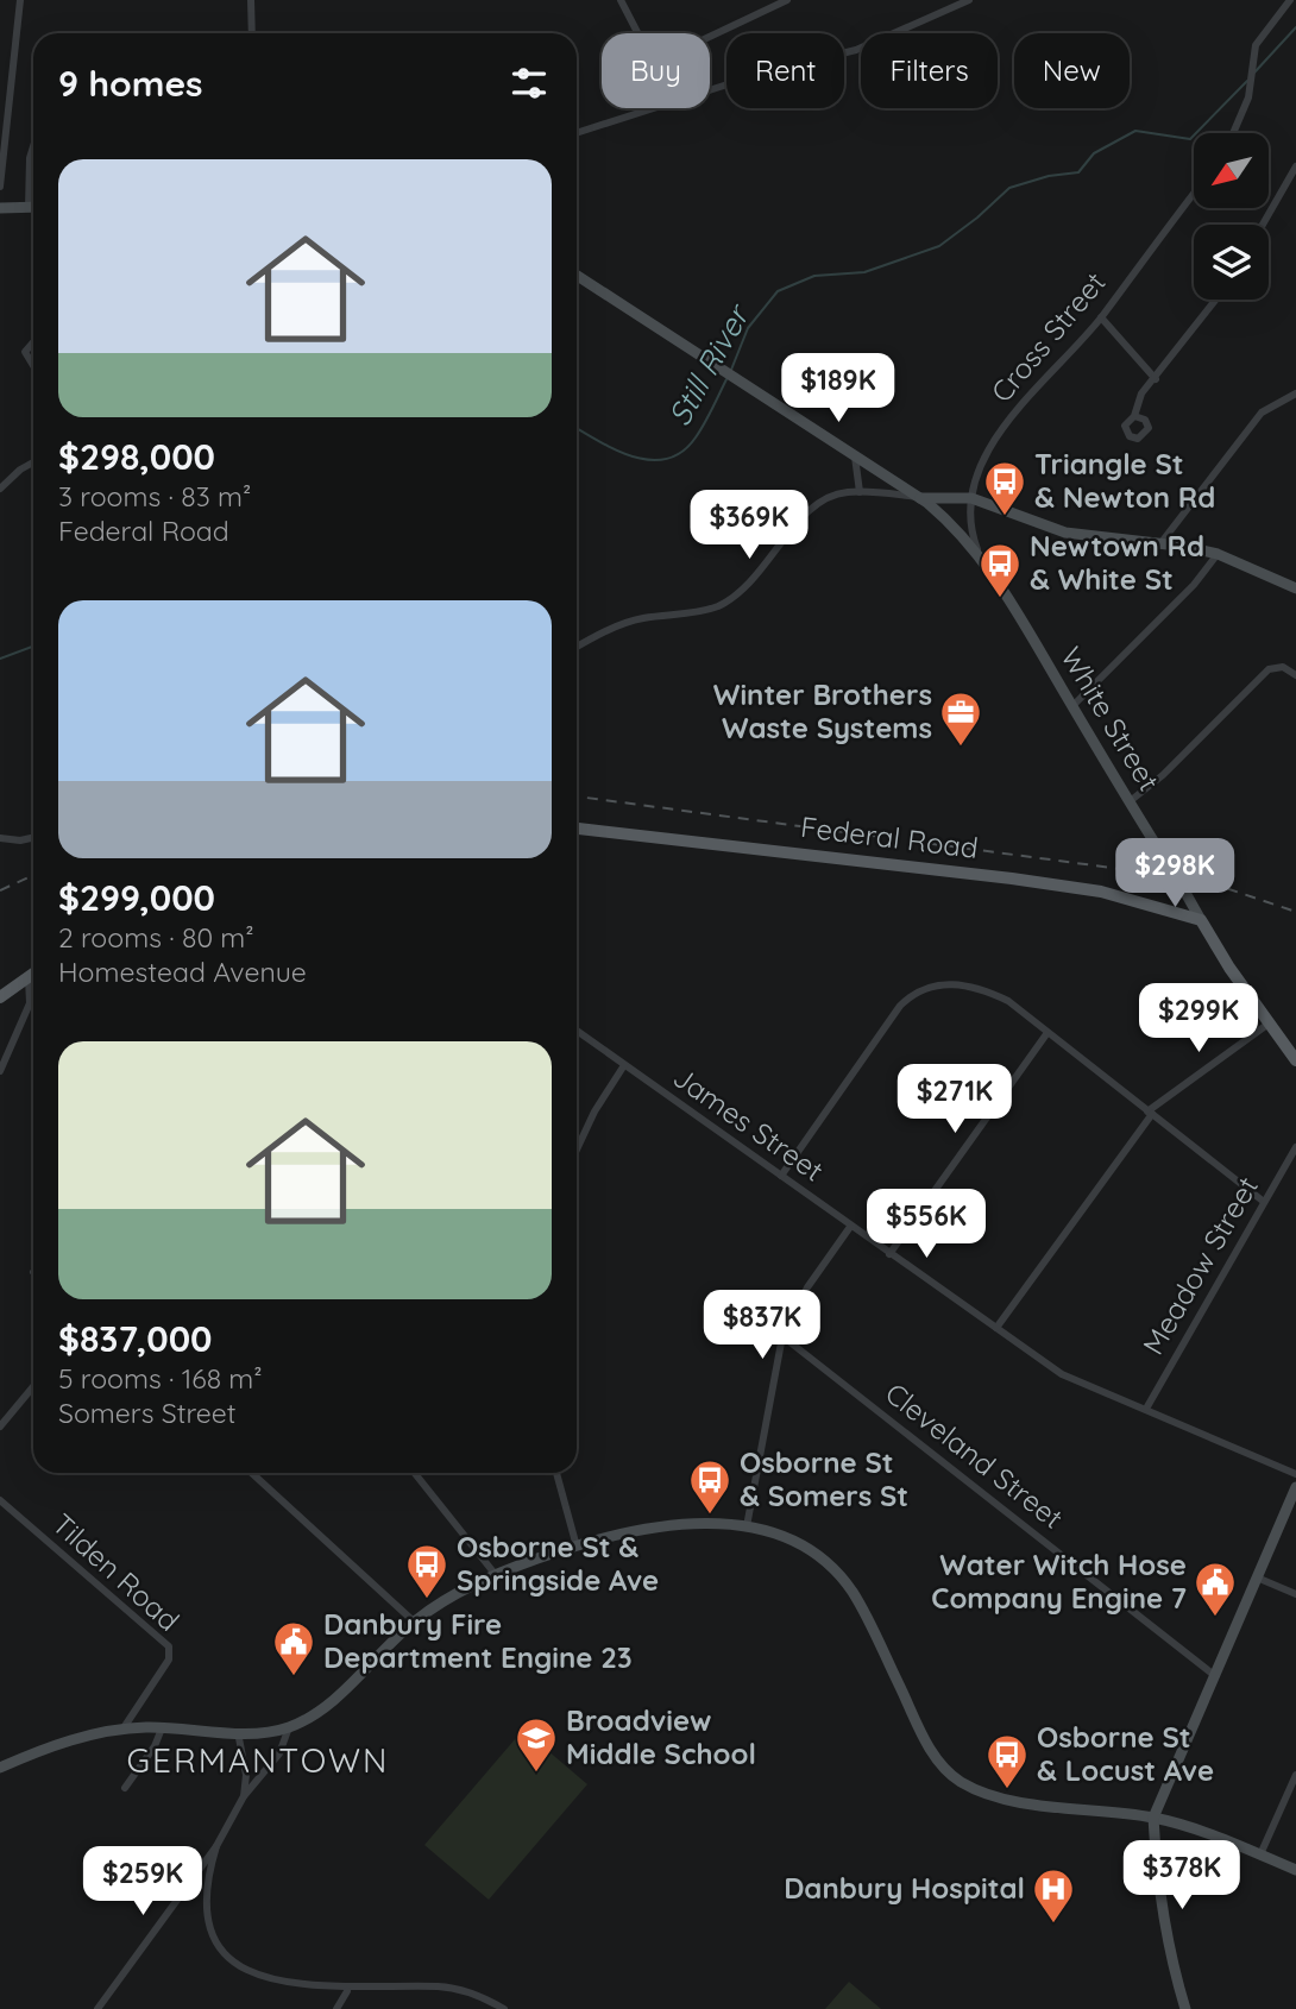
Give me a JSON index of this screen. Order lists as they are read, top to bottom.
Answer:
{
  "streets": {
    "main road": ["White Street", "Federal Road"],
    "street": [
      "Cross Street",
      "James Street",
      "Meadow Street",
      "Cleveland Street",
      "Tilden Road"
    ]
  },
  "crossings": [
    ["Cross Street", "White Street"],
    ["White Street", "Federal Road"],
    ["James Street", "Meadow Street"]
  ],
  "districts": ["GERMANTOWN"],
  "water": ["Still River"],
  "places": {
    "bus stop": [
      "Triangle St & Newton Rd",
      "Newtown Rd & White St",
      "Osborne St & Somers St",
      "Osborne St & Springside Ave",
      "Osborne St & Locust Ave"
    ],
    "office": ["Winter Brothers Waste Systems"],
    "public building": ["Water Witch Hose Company Engine 7", "Danbury Fire Department Engine 23"],
    "school or university": ["Broadview Middle School"],
    "hospital": ["Danbury Hospital"]
  },
  "north": "bottom left",
  "page": {
    "chip": [
      "Buy",
      "Rent",
      "Filters",
      "New"
    ],
    "heading": "9 homes",
    "list": [
      {
        "name": "$298,000",
        "note": "3 rooms · 83 m² · Federal Road"
      },
      {
        "name": "$299,000",
        "note": "2 rooms · 80 m² · Homestead Avenue"
      },
      {
        "name": "$837,000",
        "note": "5 rooms · 168 m² · Somers Street"
      }
    ],
    "price": [
      "$189K",
      "$369K",
      "$298K",
      "$299K",
      "$271K",
      "$556K",
      "$837K",
      "$378K",
      "$259K"
    ]
  }
}
